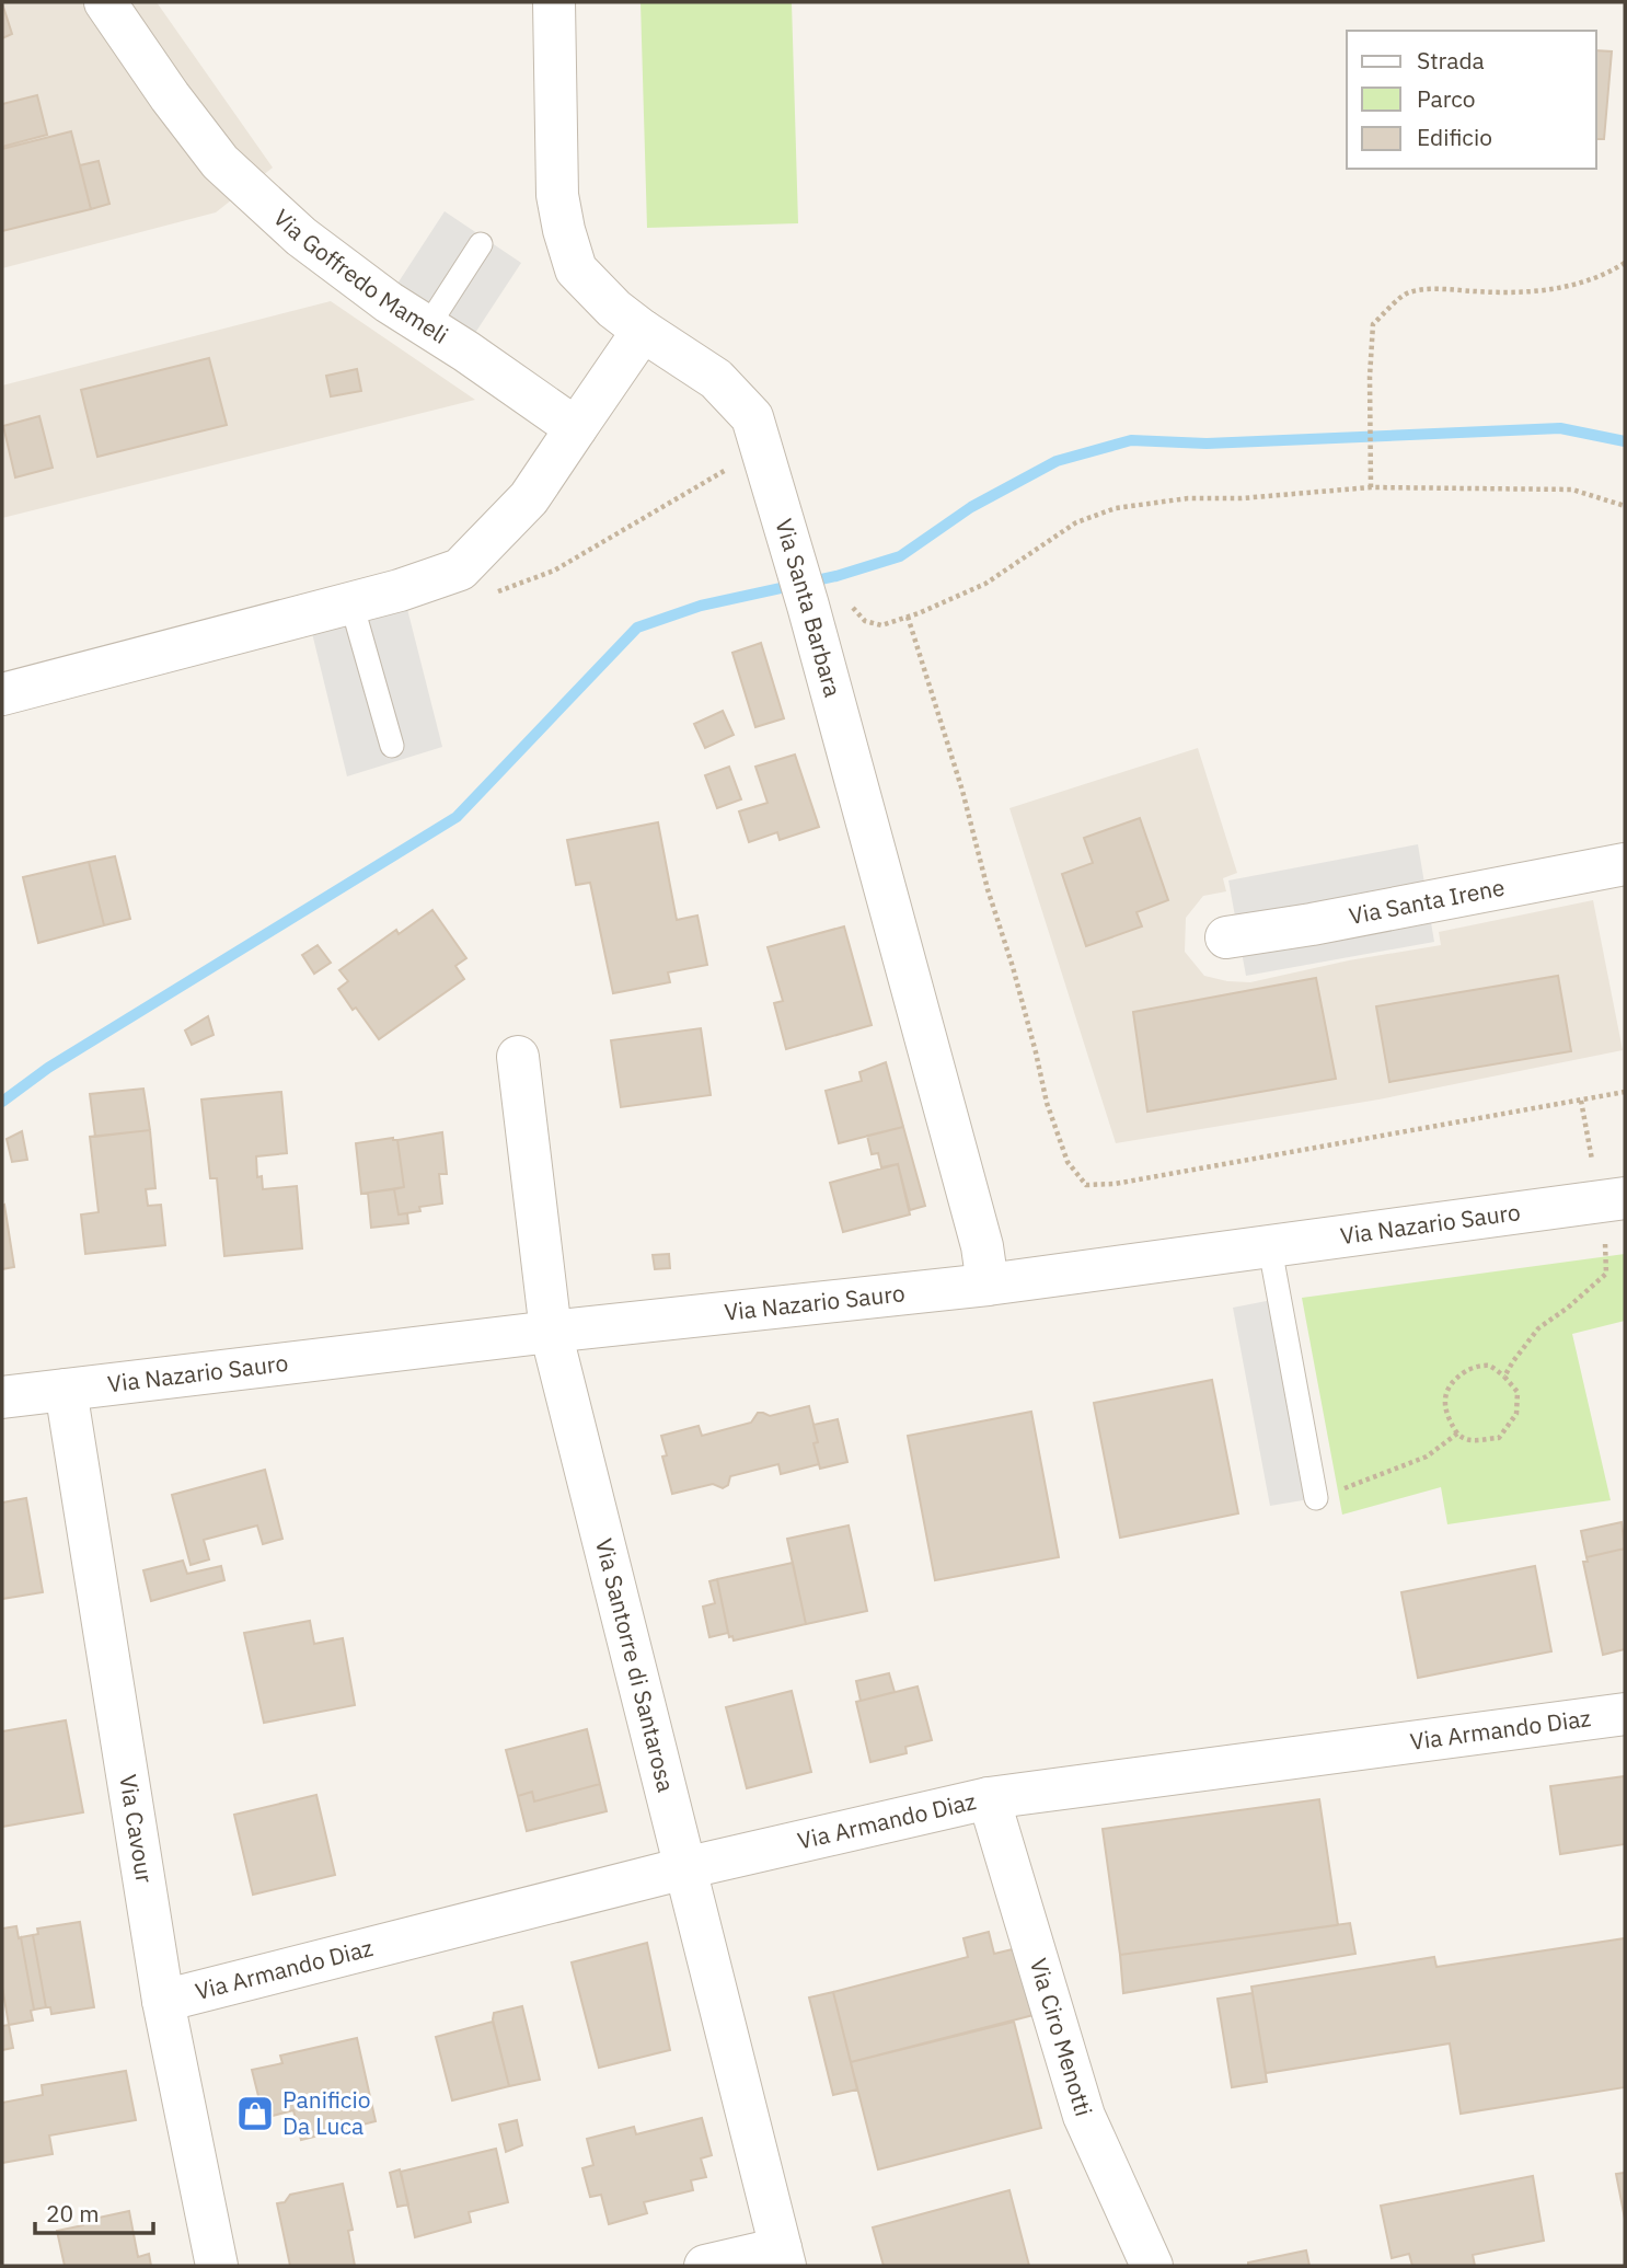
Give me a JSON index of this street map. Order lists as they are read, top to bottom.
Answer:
{
  "streets": {
    "street": [
      "Via Goffredo Mameli",
      "Via Santa Barbara",
      "Via Santa Irene",
      "Via Nazario Sauro",
      "Via Santorre di Santarosa",
      "Via Armando Diaz",
      "Via Cavour",
      "Via Ciro Menotti"
    ]
  },
  "crossings": [
    ["Via Santa Barbara", "Via Nazario Sauro"],
    ["Via Nazario Sauro", "Via Santorre di Santarosa"],
    ["Via Nazario Sauro", "Via Cavour"],
    ["Via Santorre di Santarosa", "Via Armando Diaz"],
    ["Via Armando Diaz", "Via Cavour"],
    ["Via Armando Diaz", "Via Ciro Menotti"]
  ],
  "places": {
    "shop": ["Panificio Da Luca"]
  },
  "legend": ["Strada", "Parco", "Edificio"],
  "scale_bar": "20 m"
}
